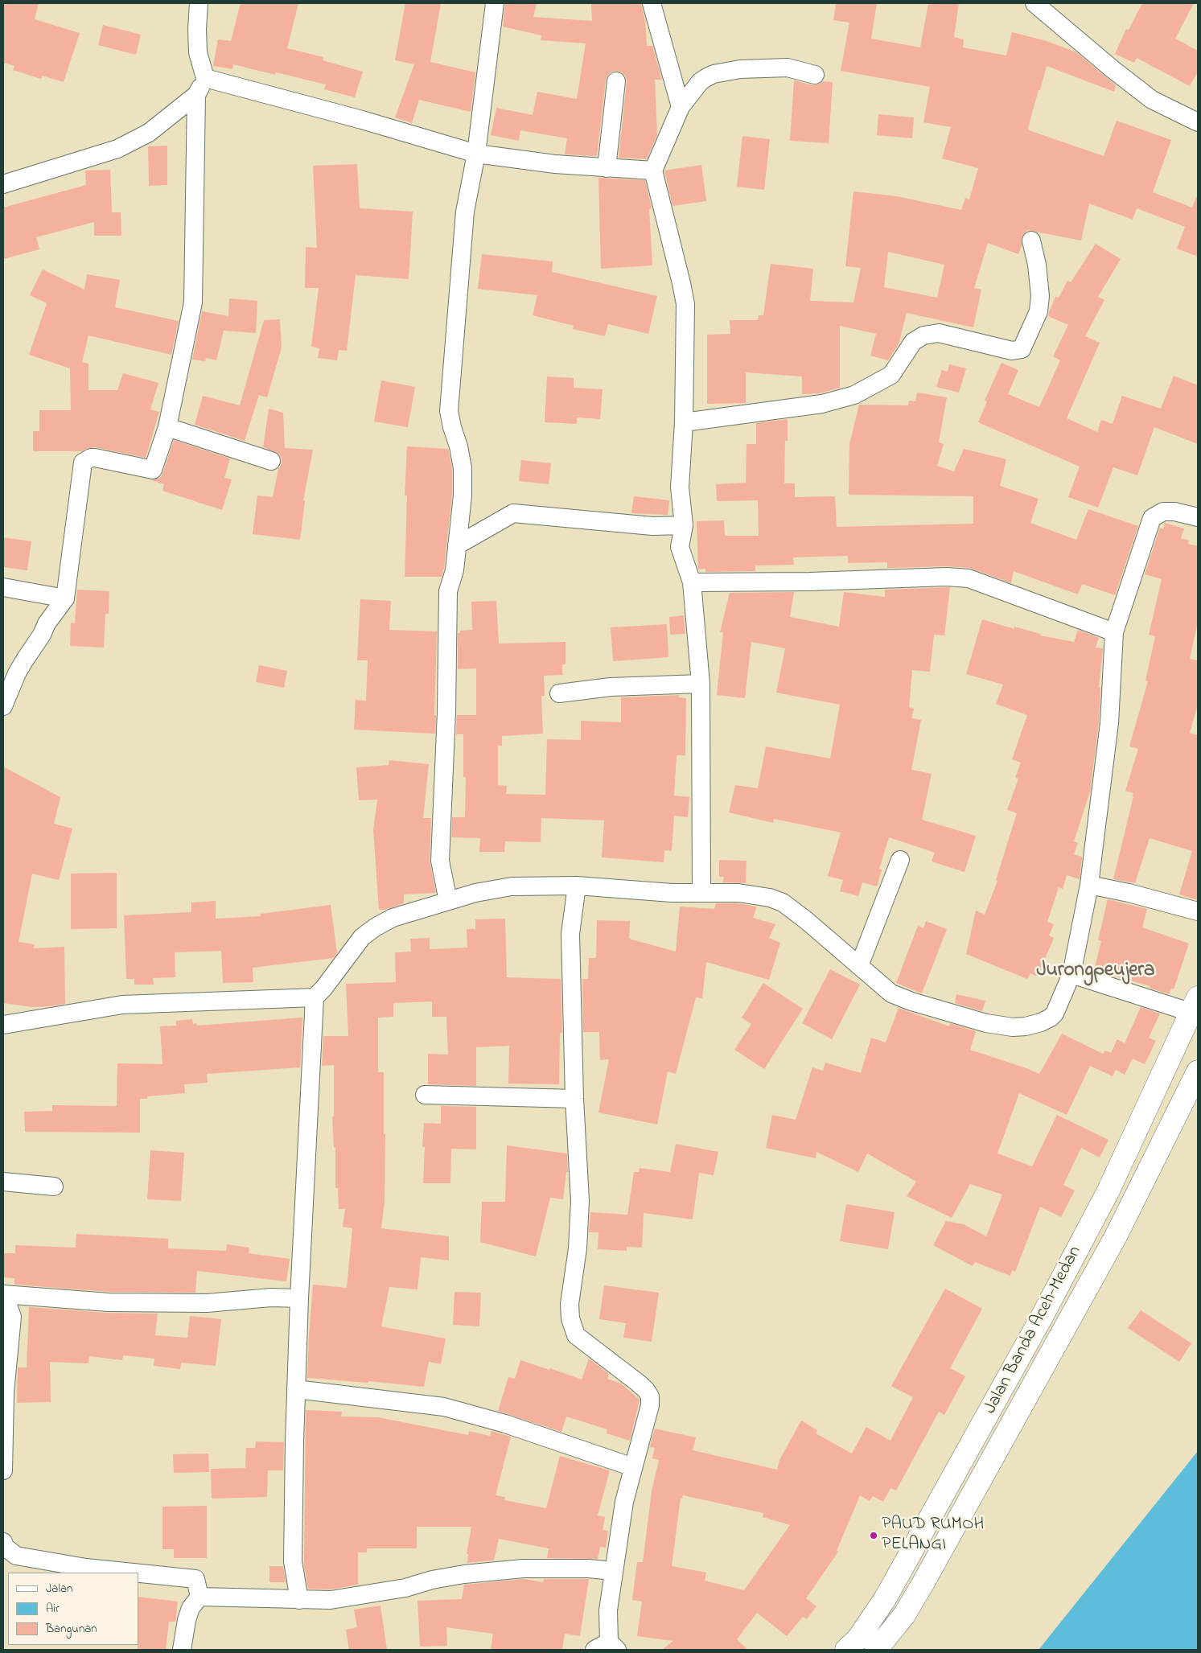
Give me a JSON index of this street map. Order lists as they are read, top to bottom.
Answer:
{
  "streets": {
    "highway": ["Jalan Banda Aceh-Medan"]
  },
  "districts": ["Jurongpeujera"],
  "places": ["PAUD RUMOH PELANGI"],
  "legend": ["Jalan", "Air", "Bangunan"]
}
